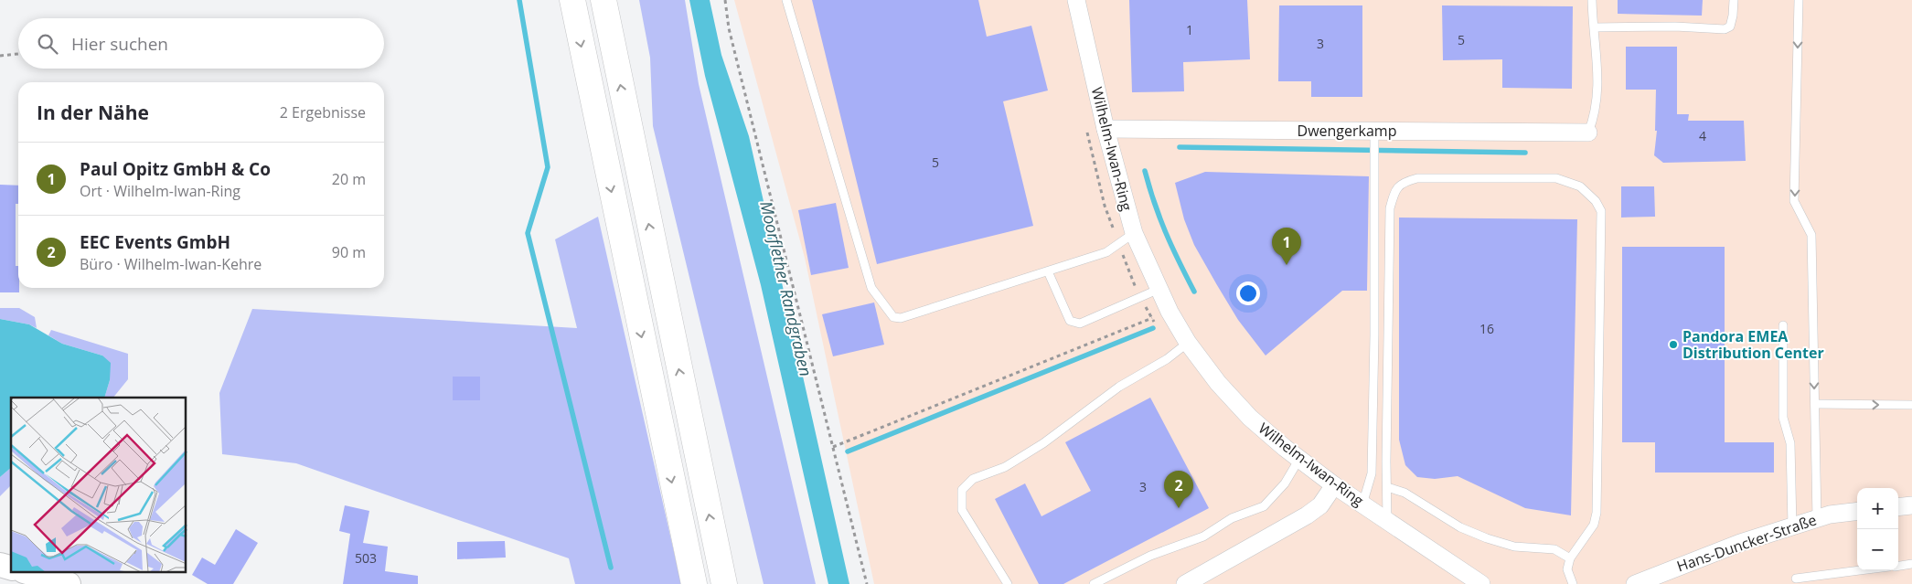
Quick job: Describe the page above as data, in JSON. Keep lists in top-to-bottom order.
{
  "streets": {
    "street": ["Dwengerkamp", "Wilhelm-Iwan-Ring", "Hans-Duncker-Straße"]
  },
  "crossings": [
    ["Dwengerkamp", "Wilhelm-Iwan-Ring"]
  ],
  "water": ["Moorflether Randgraben"],
  "places": ["Pandora EMEA Distribution Center"],
  "house_numbers": [
    "1",
    "5",
    "3",
    "4",
    "5",
    "16",
    "3",
    "503"
  ],
  "page": {
    "search": "Hier suchen",
    "heading": ["In der Nähe", "2 Ergebnisse"],
    "list": [
      {
        "mark": "1",
        "name": "Paul Opitz GmbH & Co",
        "note": "Ort · Wilhelm-Iwan-Ring",
        "value": "20 m"
      },
      {
        "mark": "2",
        "name": "EEC Events GmbH",
        "note": "Büro · Wilhelm-Iwan-Kehre",
        "value": "90 m"
      }
    ],
    "pins": ["1", "2"],
    "map_buttons": ["+", "−"]
  }
}
